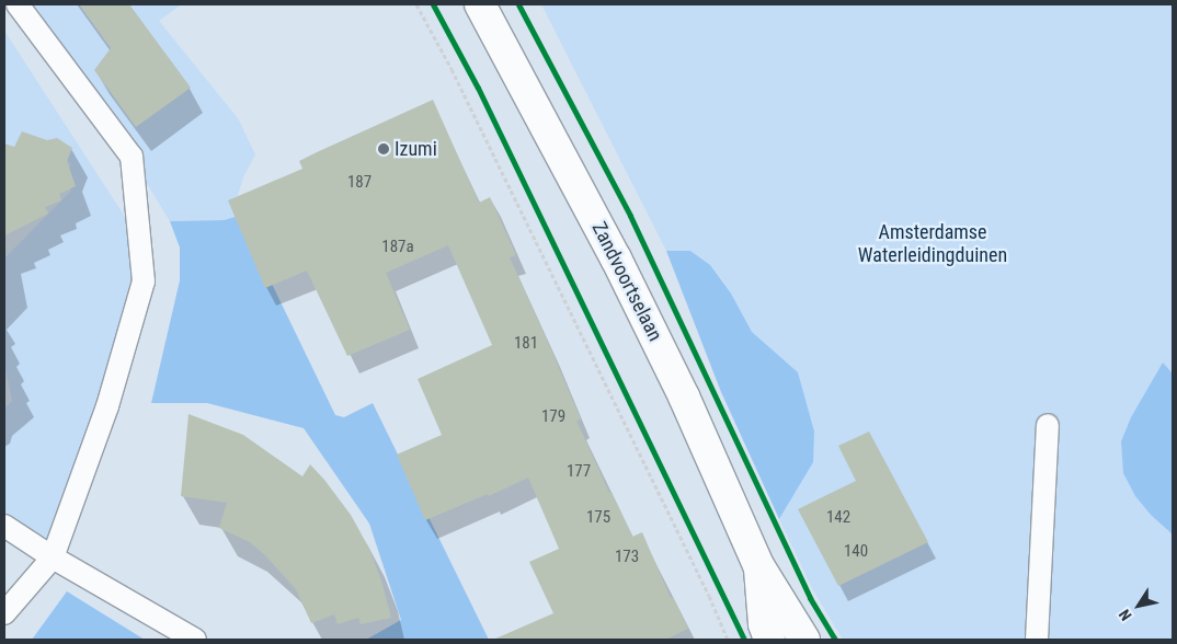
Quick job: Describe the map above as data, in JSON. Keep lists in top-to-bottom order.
{
  "streets": {
    "main road": ["Zandvoortselaan"]
  },
  "parks": ["Amsterdamse Waterleidingduinen"],
  "places": ["Izumi"],
  "house_numbers": [
    "187",
    "187a",
    "181",
    "179",
    "177",
    "175",
    "142",
    "140",
    "173"
  ],
  "north": "bottom left"
}
